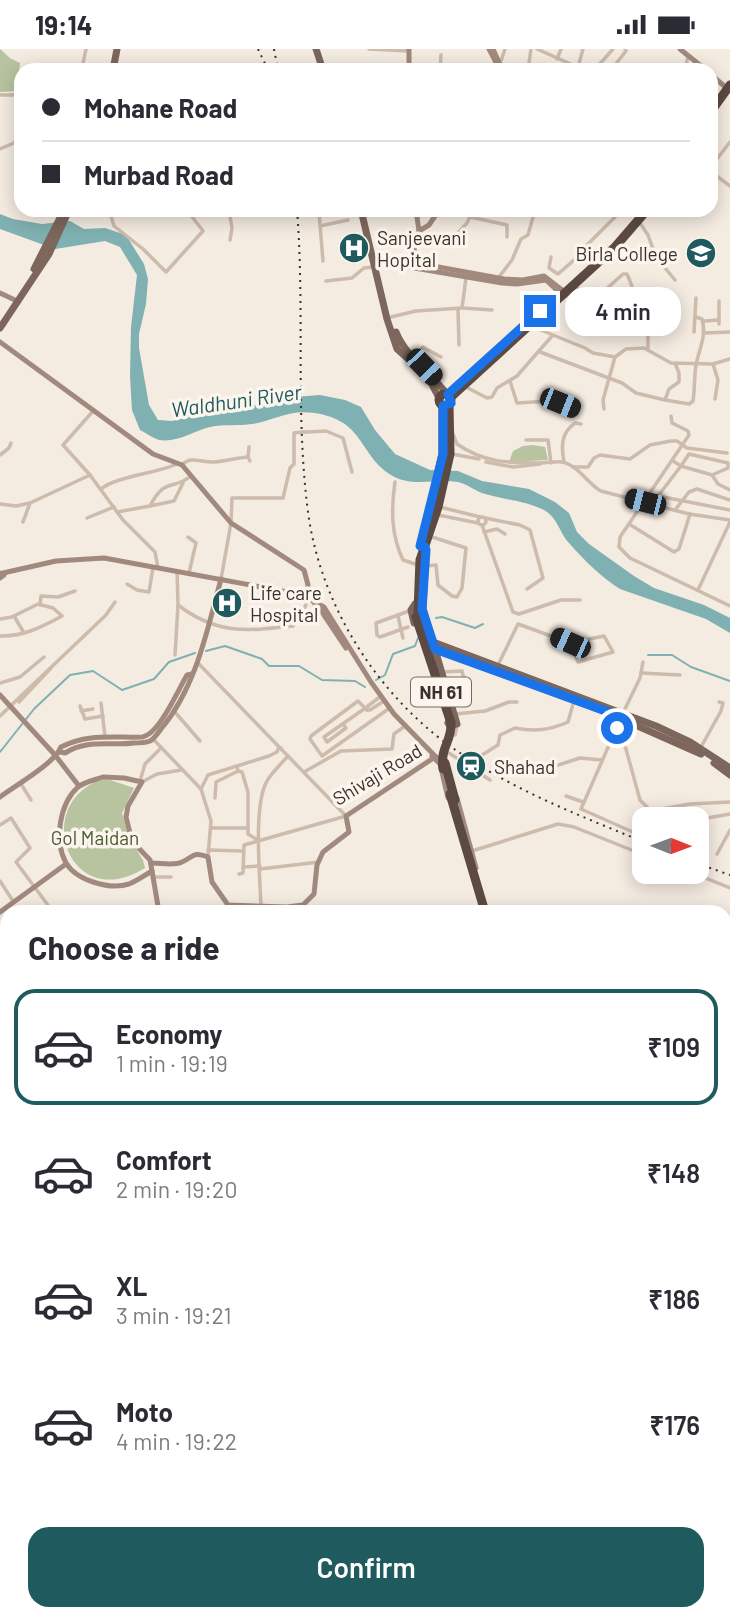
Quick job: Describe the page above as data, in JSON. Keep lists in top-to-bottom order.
{
  "streets": {
    "highway": ["NH 61"],
    "street": ["Shivaji Road"]
  },
  "water": ["Waldhuni River"],
  "parks": ["Gol Maidan"],
  "places": {
    "hospital": ["Sanjeevani Hopital", "Life care Hospital"],
    "school or university": ["Birla College"],
    "station": ["Shahad"]
  },
  "north": "right",
  "page": {
    "status": "19:14",
    "banner": ["Mohane Road", "Murbad Road"],
    "bubble": "4 min",
    "heading": "Choose a ride",
    "list": [
      {
        "name": "Economy",
        "note": "1 min · 19:19",
        "value": "₹109"
      },
      {
        "name": "Comfort",
        "note": "2 min · 19:20",
        "value": "₹148"
      },
      {
        "name": "XL",
        "note": "3 min · 19:21",
        "value": "₹186"
      },
      {
        "name": "Moto",
        "note": "4 min · 19:22",
        "value": "₹176"
      }
    ],
    "buttons": "Confirm"
  }
}
